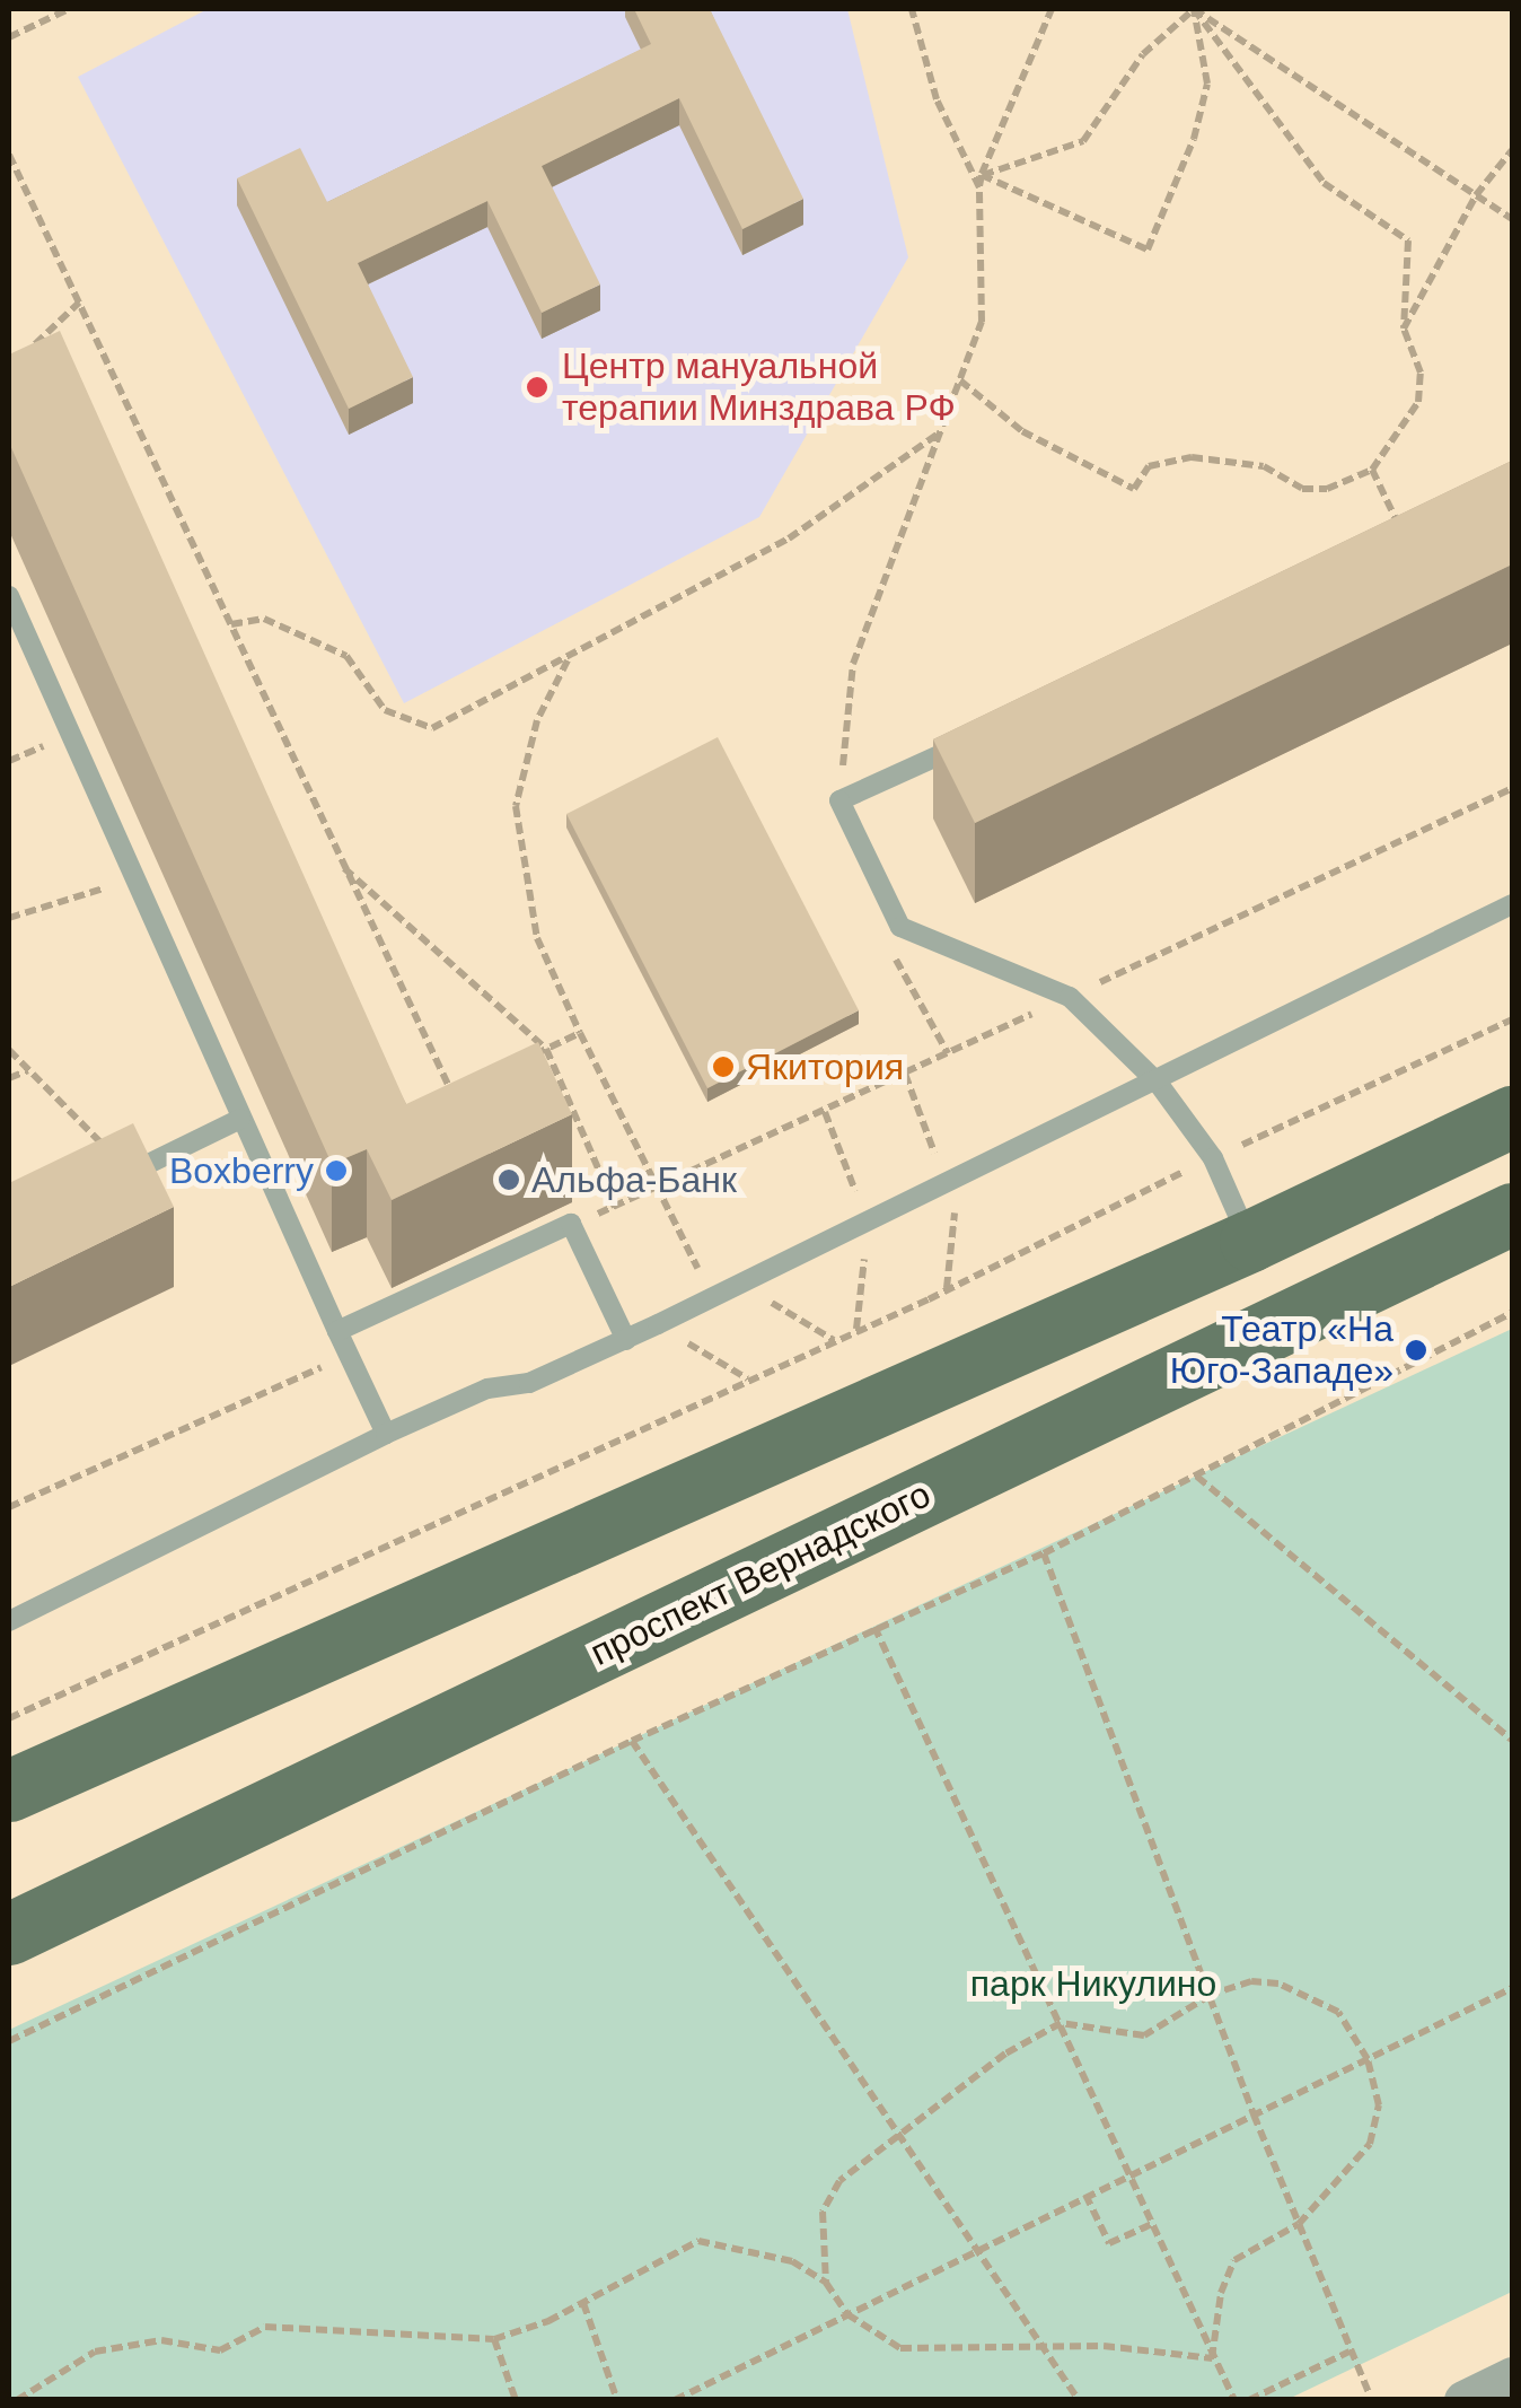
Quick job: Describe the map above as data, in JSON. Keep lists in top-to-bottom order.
{
  "streets": {
    "main road": ["проспект Вернадского"]
  },
  "parks": ["парк Никулино"],
  "places": [
    "Центр мануальной терапии Минздрава РФ",
    "Якитория",
    "Boxberry",
    "Альфа-Банк",
    "Театр «На Юго-Западе»"
  ]
}
